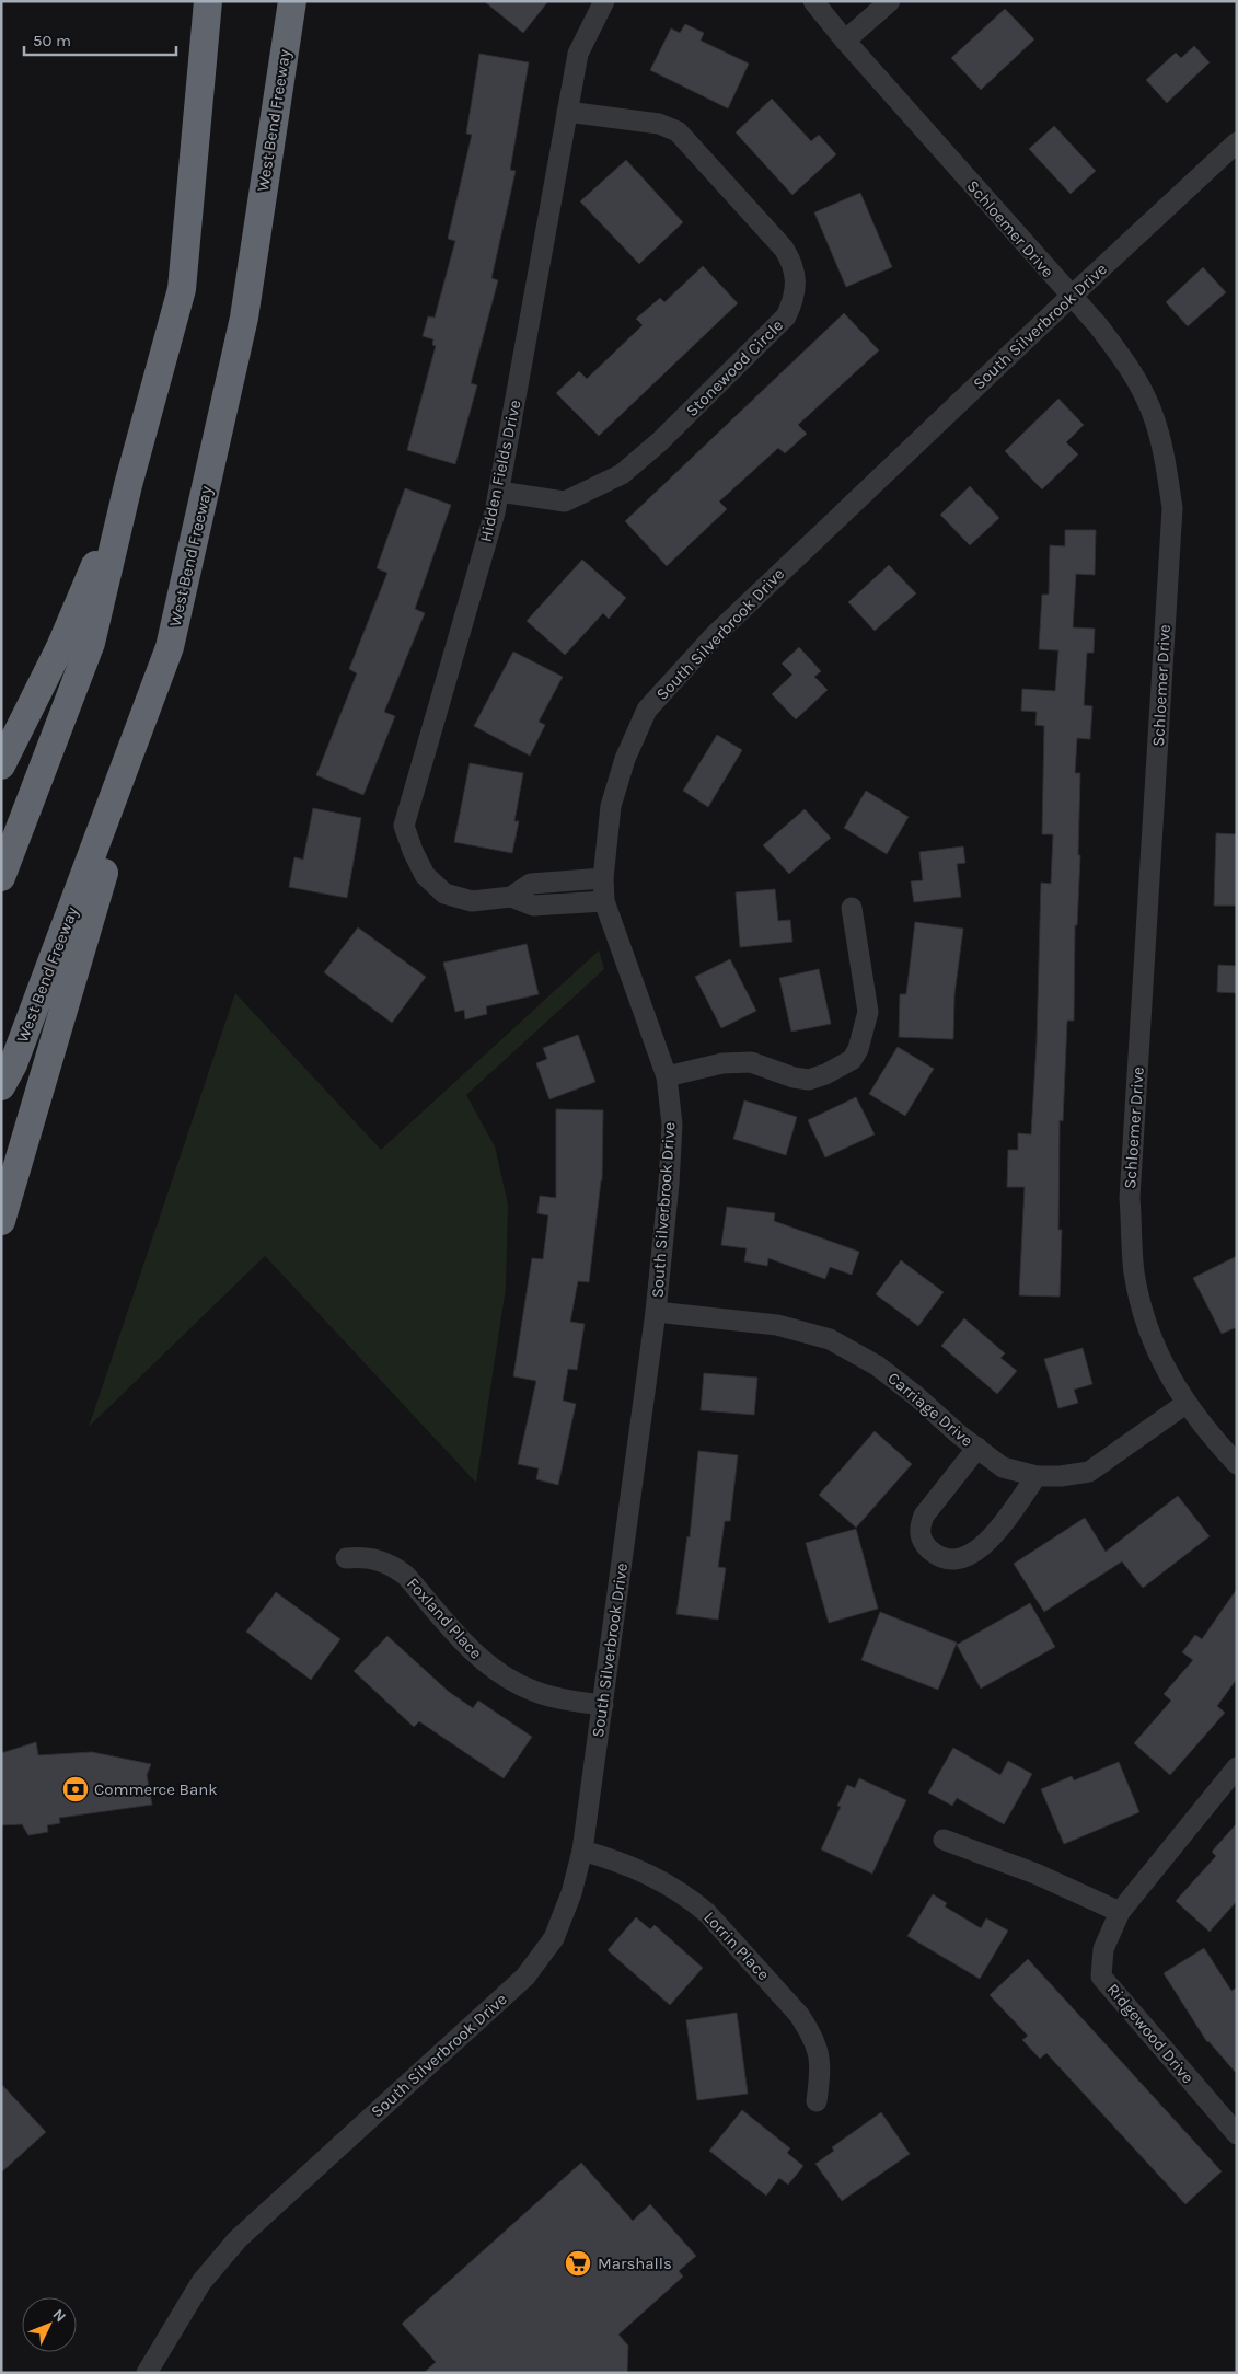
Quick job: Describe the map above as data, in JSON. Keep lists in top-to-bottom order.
{
  "streets": {
    "highway": ["West Bend Freeway"],
    "street": [
      "Schloemer Drive",
      "South Silverbrook Drive",
      "Stonewood Circle",
      "Hidden Fields Drive",
      "Carriage Drive",
      "Foxland Place",
      "Lorrin Place",
      "Ridgewood Drive"
    ]
  },
  "crossings": [
    ["Schloemer Drive", "South Silverbrook Drive"],
    ["Schloemer Drive", "Carriage Drive"],
    ["South Silverbrook Drive", "Hidden Fields Drive"],
    ["South Silverbrook Drive", "Carriage Drive"],
    ["South Silverbrook Drive", "Foxland Place"],
    ["South Silverbrook Drive", "Lorrin Place"],
    ["Stonewood Circle", "Hidden Fields Drive"]
  ],
  "places": {
    "bank": ["Commerce Bank"],
    "supermarket": ["Marshalls"]
  },
  "scale_bar": "50 m",
  "north": "top right"
}
